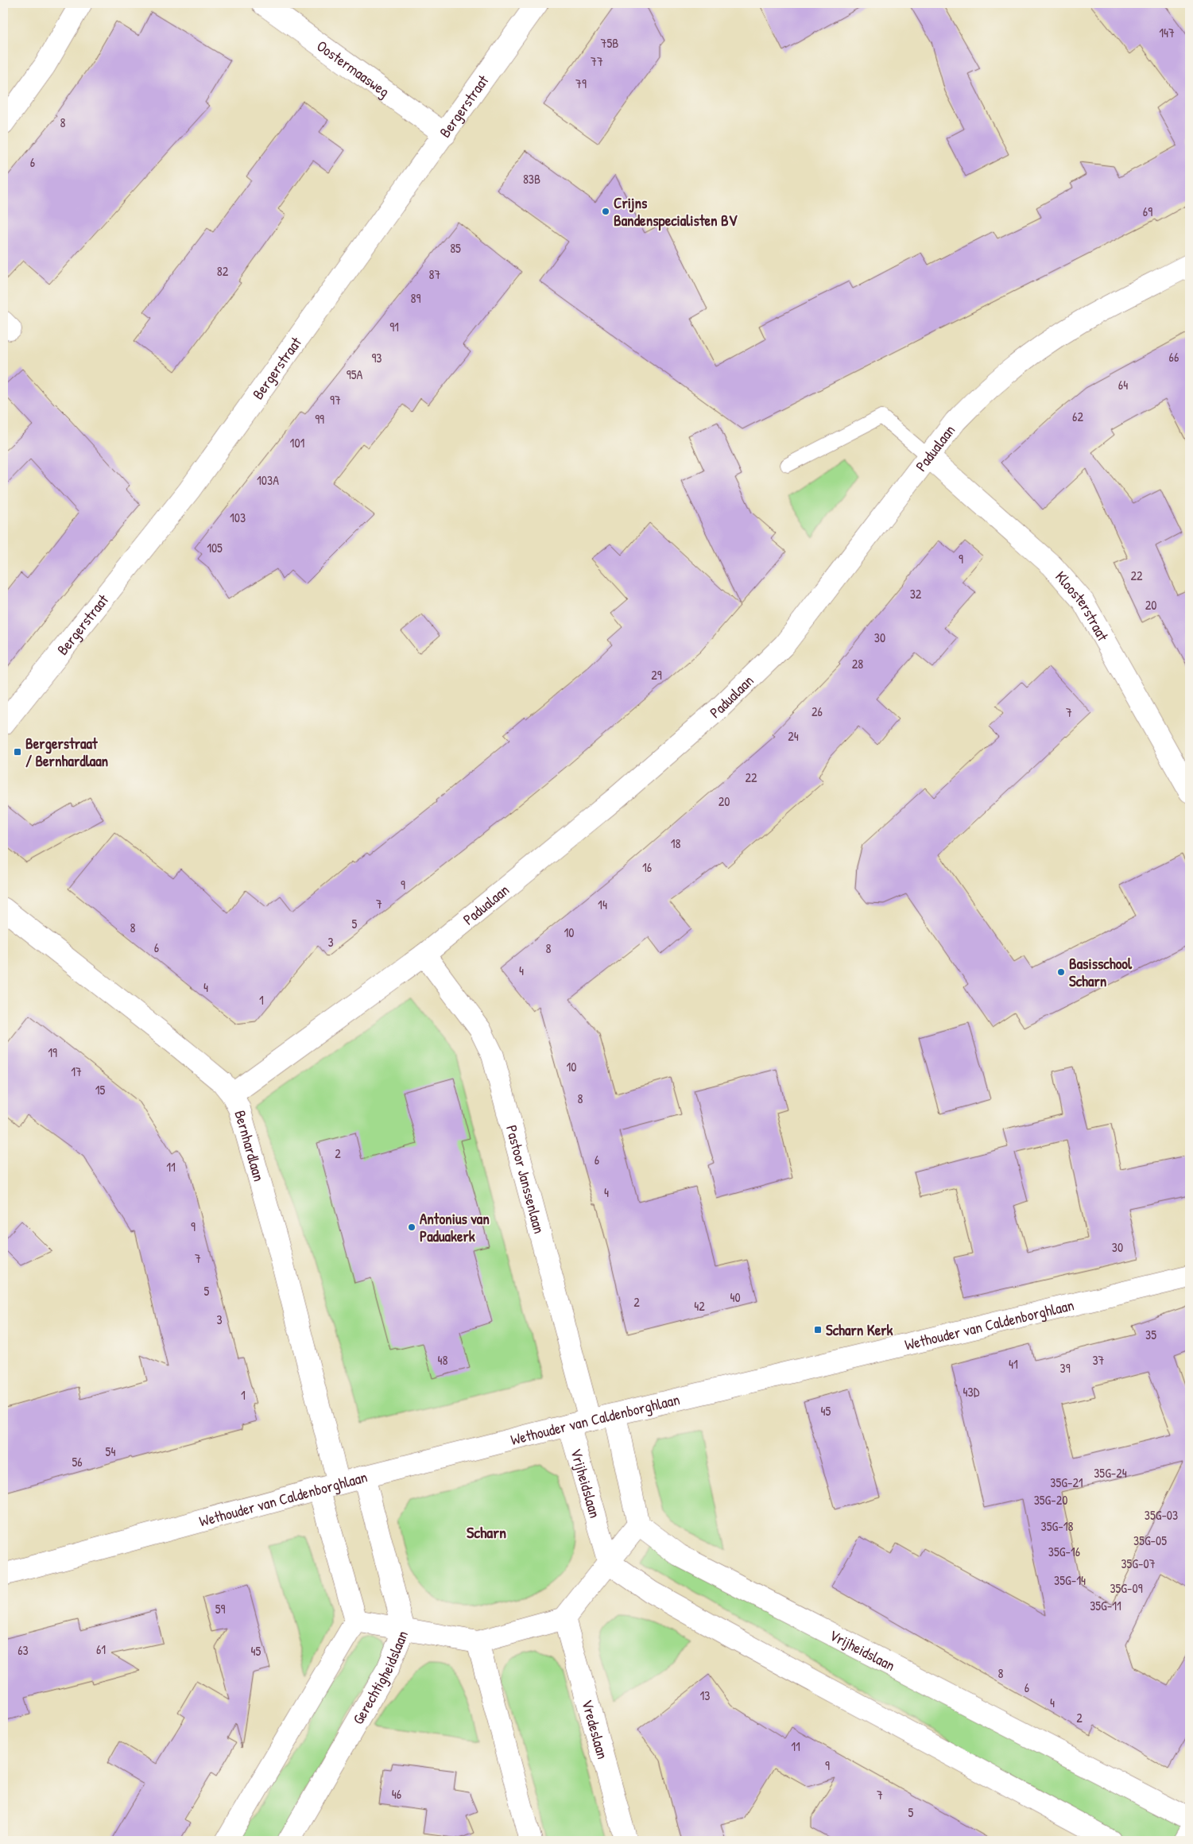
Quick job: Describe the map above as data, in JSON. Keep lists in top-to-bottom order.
{
  "streets": {
    "street": [
      "Oostermaasweg",
      "Bergerstraat",
      "Padualaan",
      "Kloosterstraat",
      "Bernhardlaan",
      "Pastoor Janssenlaan",
      "Wethouder van Caldenborghlaan",
      "Vrijheidslaan",
      "Gerechtigheidslaan",
      "Vredeslaan"
    ]
  },
  "crossings": [
    ["Oostermaasweg", "Bergerstraat"],
    ["Padualaan", "Kloosterstraat"],
    ["Padualaan", "Bernhardlaan"],
    ["Padualaan", "Pastoor Janssenlaan"],
    ["Bernhardlaan", "Wethouder van Caldenborghlaan"],
    ["Pastoor Janssenlaan", "Wethouder van Caldenborghlaan"],
    ["Pastoor Janssenlaan", "Vrijheidslaan"],
    ["Wethouder van Caldenborghlaan", "Vrijheidslaan"],
    ["Wethouder van Caldenborghlaan", "Gerechtigheidslaan"]
  ],
  "districts": ["Scharn"],
  "places": {
    "other": ["Crijns Bandenspecialisten BV", "Basisschool Scharn", "Antonius van Paduakerk"],
    "transit": ["Bergerstraat / Bernhardlaan", "Scharn Kerk"]
  },
  "house_numbers": [
    "147",
    "75B",
    "77",
    "79",
    "8",
    "6",
    "83B",
    "69",
    "85",
    "82",
    "87",
    "89",
    "91",
    "66",
    "93",
    "95A",
    "64",
    "97",
    "62",
    "99",
    "101",
    "103A",
    "103",
    "105",
    "9",
    "22",
    "32",
    "20",
    "30",
    "28",
    "29",
    "26",
    "7",
    "24",
    "22",
    "20",
    "18",
    "16",
    "9",
    "7",
    "14",
    "5",
    "8",
    "10",
    "3",
    "6",
    "8",
    "4",
    "4",
    "1",
    "19",
    "10",
    "17",
    "15",
    "8",
    "2",
    "6",
    "11",
    "4",
    "9",
    "30",
    "7",
    "5",
    "40",
    "2",
    "42",
    "3",
    "35",
    "48",
    "37",
    "41",
    "39",
    "43D",
    "1",
    "45",
    "54",
    "56",
    "35G-24",
    "35G-21",
    "35G-20",
    "35G-03",
    "35G-18",
    "35G-05",
    "35G-16",
    "35G-07",
    "35G-14",
    "35G-09",
    "35G-11",
    "59",
    "61",
    "63",
    "45",
    "8",
    "6",
    "13",
    "4",
    "2",
    "11",
    "9",
    "46",
    "7",
    "5"
  ]
}
